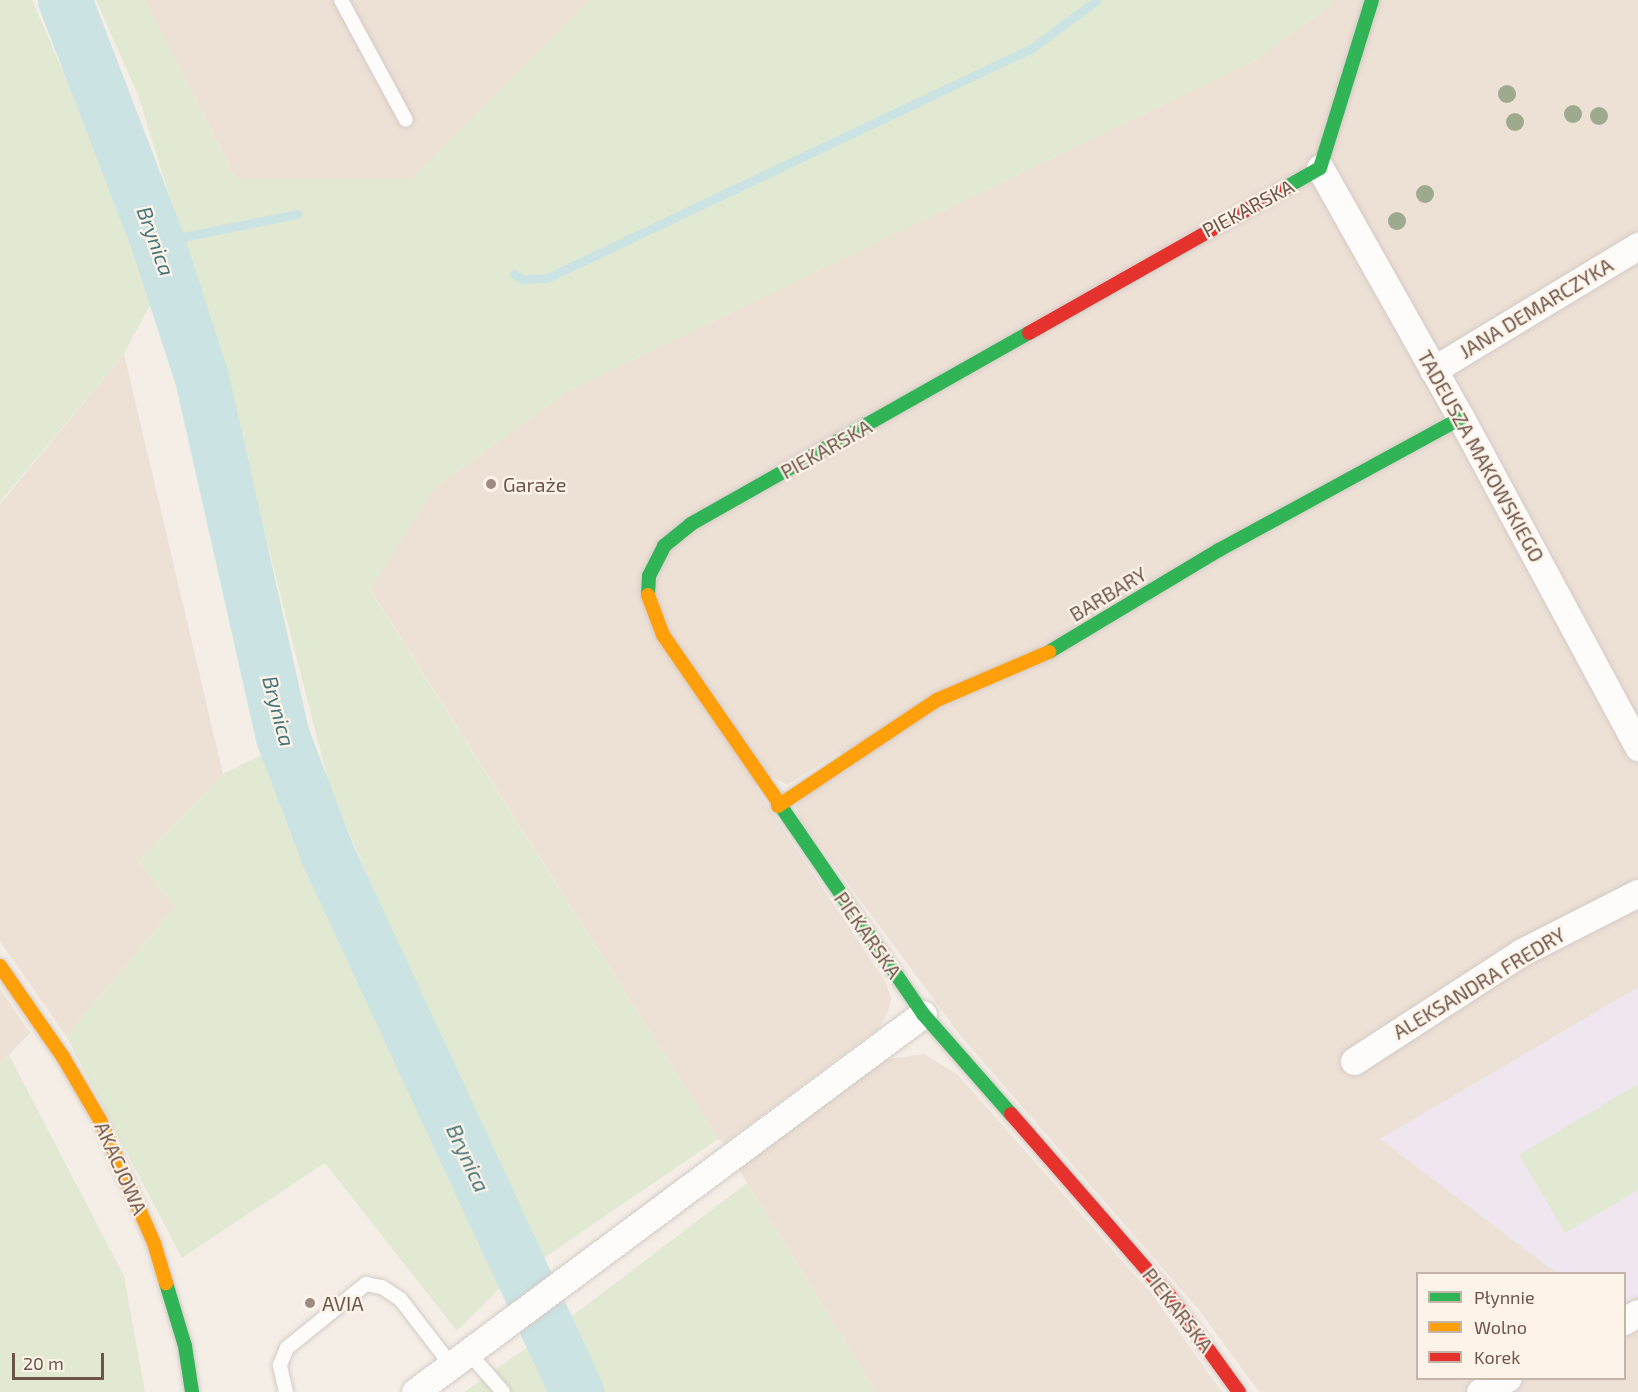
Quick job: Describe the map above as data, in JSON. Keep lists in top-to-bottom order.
{
  "streets": {
    "street": [
      "PIEKARSKA",
      "JANA DEMARCZYKA",
      "TADEUSZA MAKOWSKIEGO",
      "BARBARY",
      "ALEKSANDRA FREDRY",
      "AKACJOWA"
    ]
  },
  "crossings": [
    ["PIEKARSKA", "TADEUSZA MAKOWSKIEGO"],
    ["PIEKARSKA", "BARBARY"],
    ["JANA DEMARCZYKA", "TADEUSZA MAKOWSKIEGO"],
    ["TADEUSZA MAKOWSKIEGO", "BARBARY"]
  ],
  "water": ["Brynica"],
  "places": ["Garaże", "AVIA"],
  "legend": ["Płynnie", "Wolno", "Korek"],
  "scale_bar": "20 m"
}
